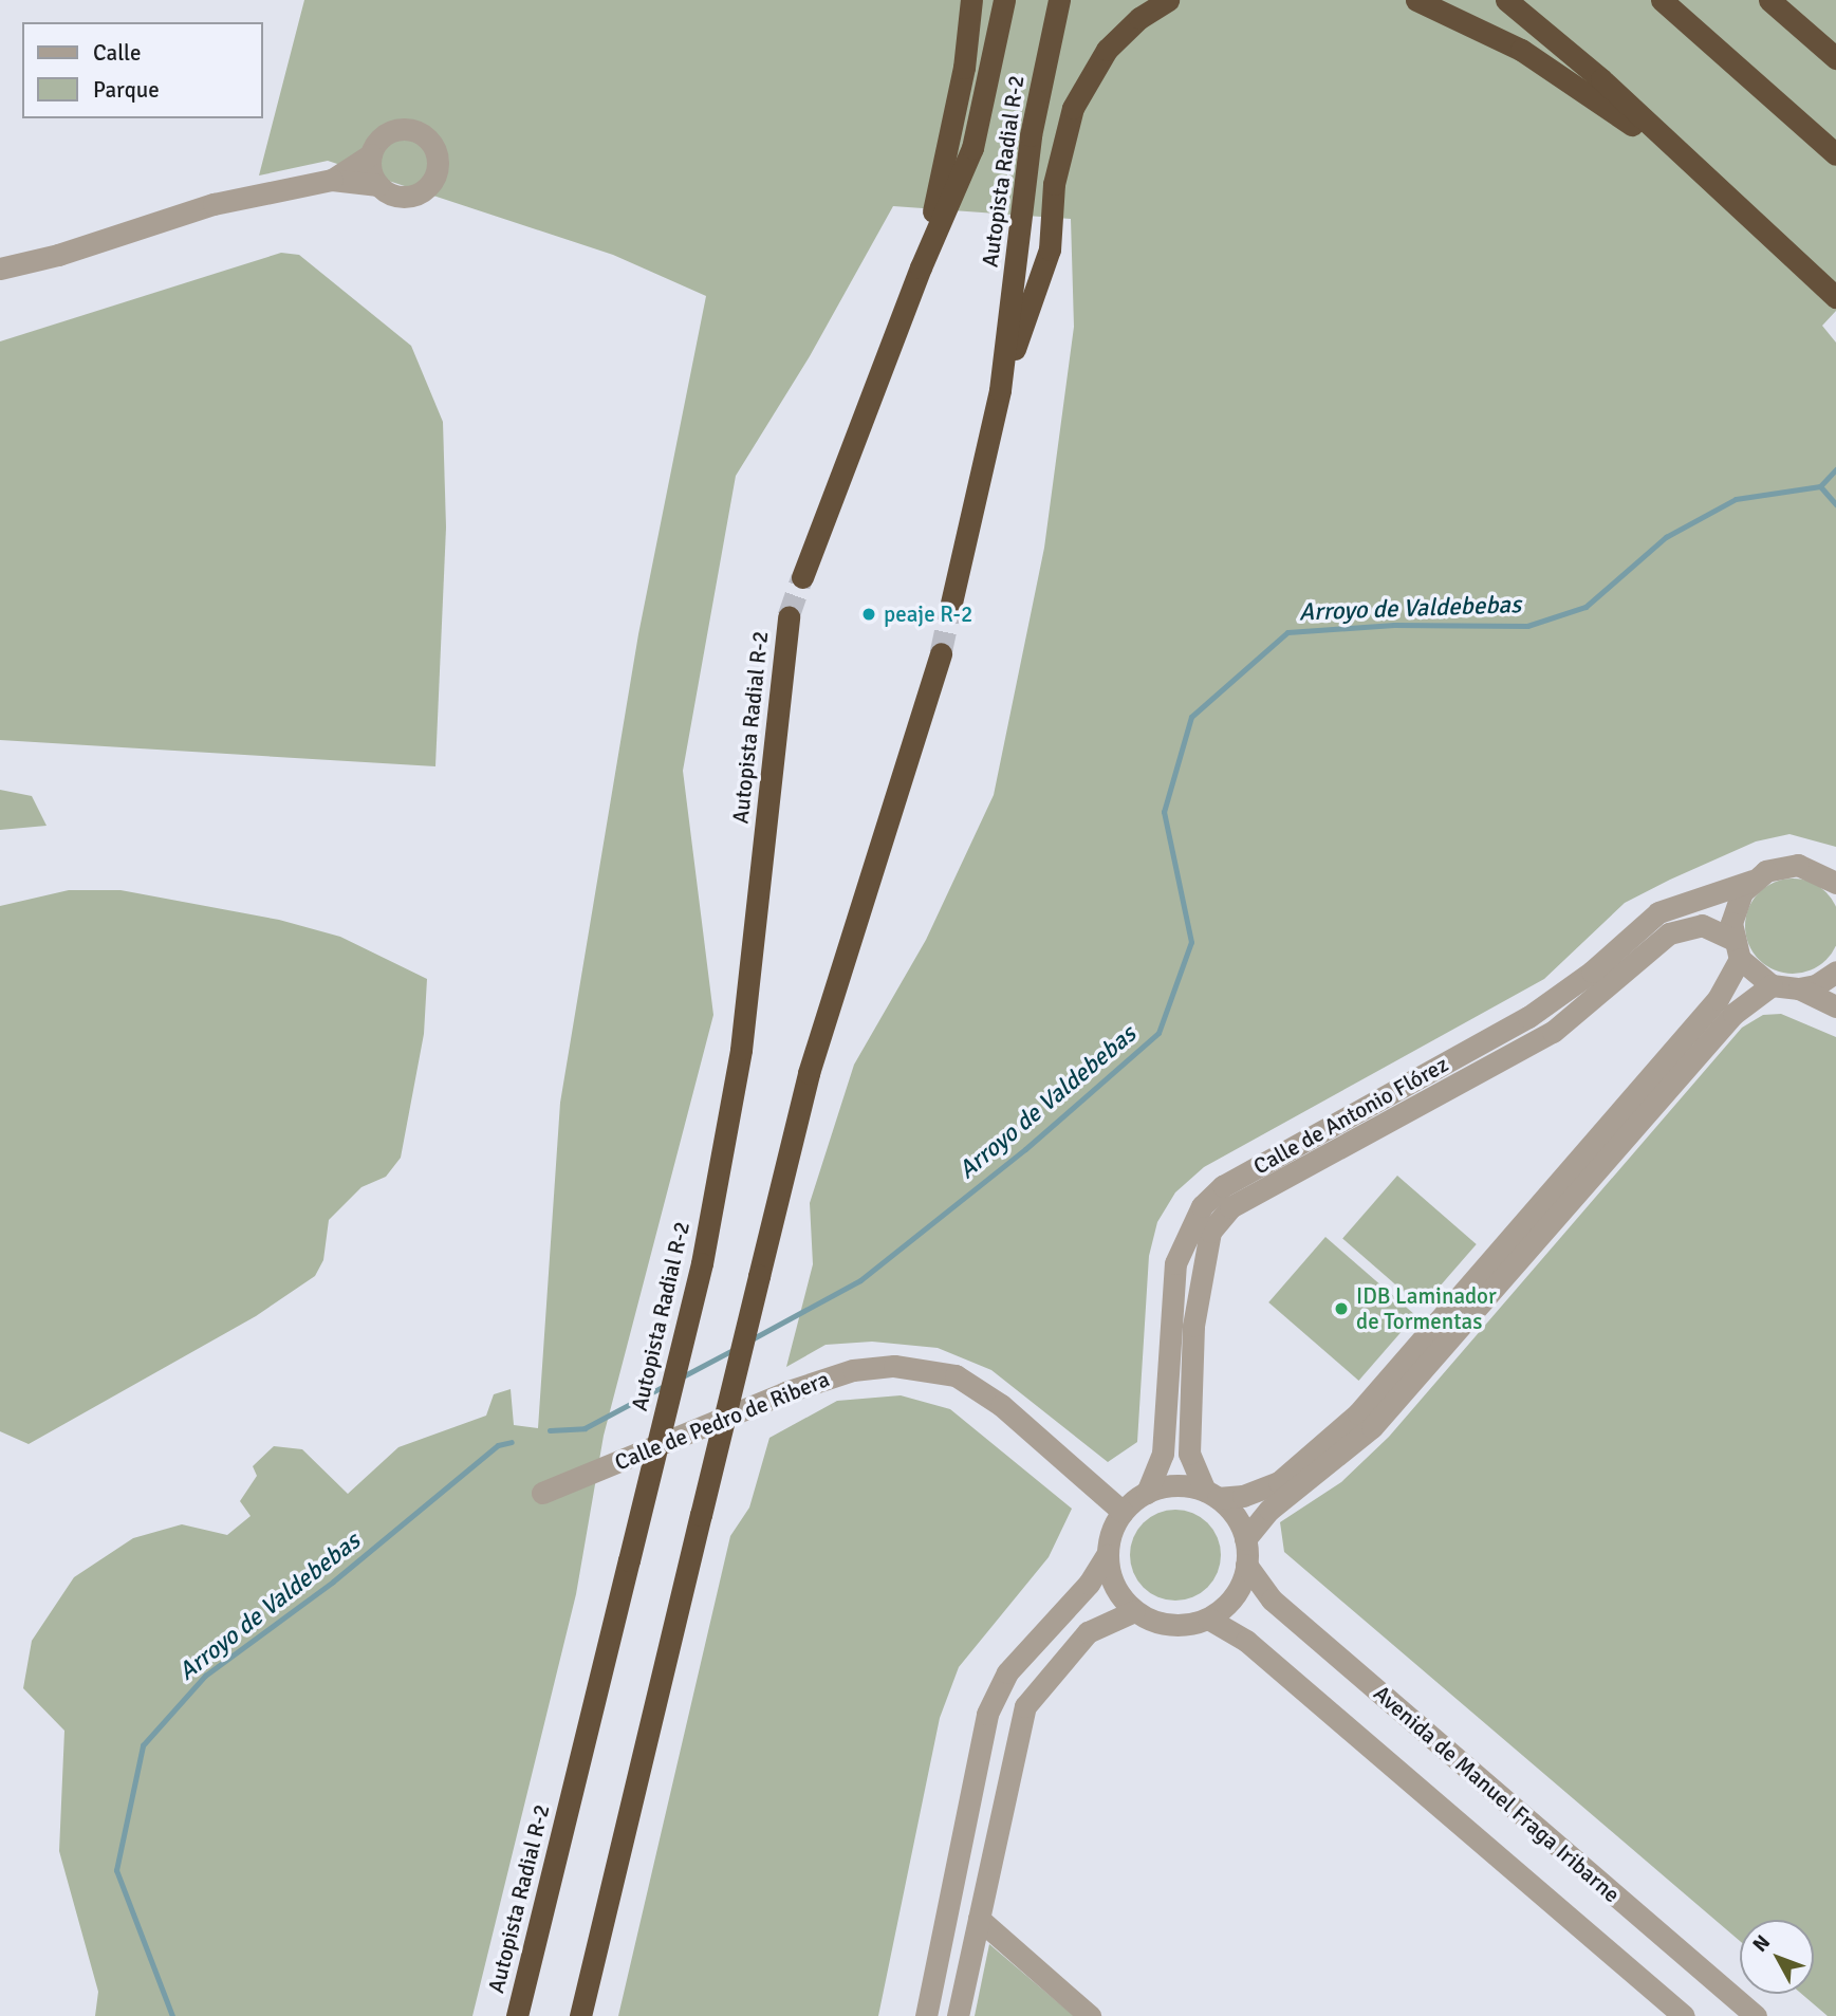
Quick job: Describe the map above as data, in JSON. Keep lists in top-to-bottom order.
{
  "streets": {
    "highway": ["Autopista Radial R-2"],
    "street": ["Calle de Antonio Flórez", "Calle de Pedro de Ribera", "Avenida de Manuel Fraga Iribarne"]
  },
  "crossings": [
    ["Calle de Antonio Flórez", "Calle de Pedro de Ribera"],
    ["Calle de Antonio Flórez", "Avenida de Manuel Fraga Iribarne"],
    ["Calle de Pedro de Ribera", "Avenida de Manuel Fraga Iribarne"]
  ],
  "water": ["Arroyo de Valdebebas"],
  "places": ["peaje R-2", "IDB Laminador de Tormentas"],
  "legend": ["Calle", "Parque"],
  "north": "top left"
}
